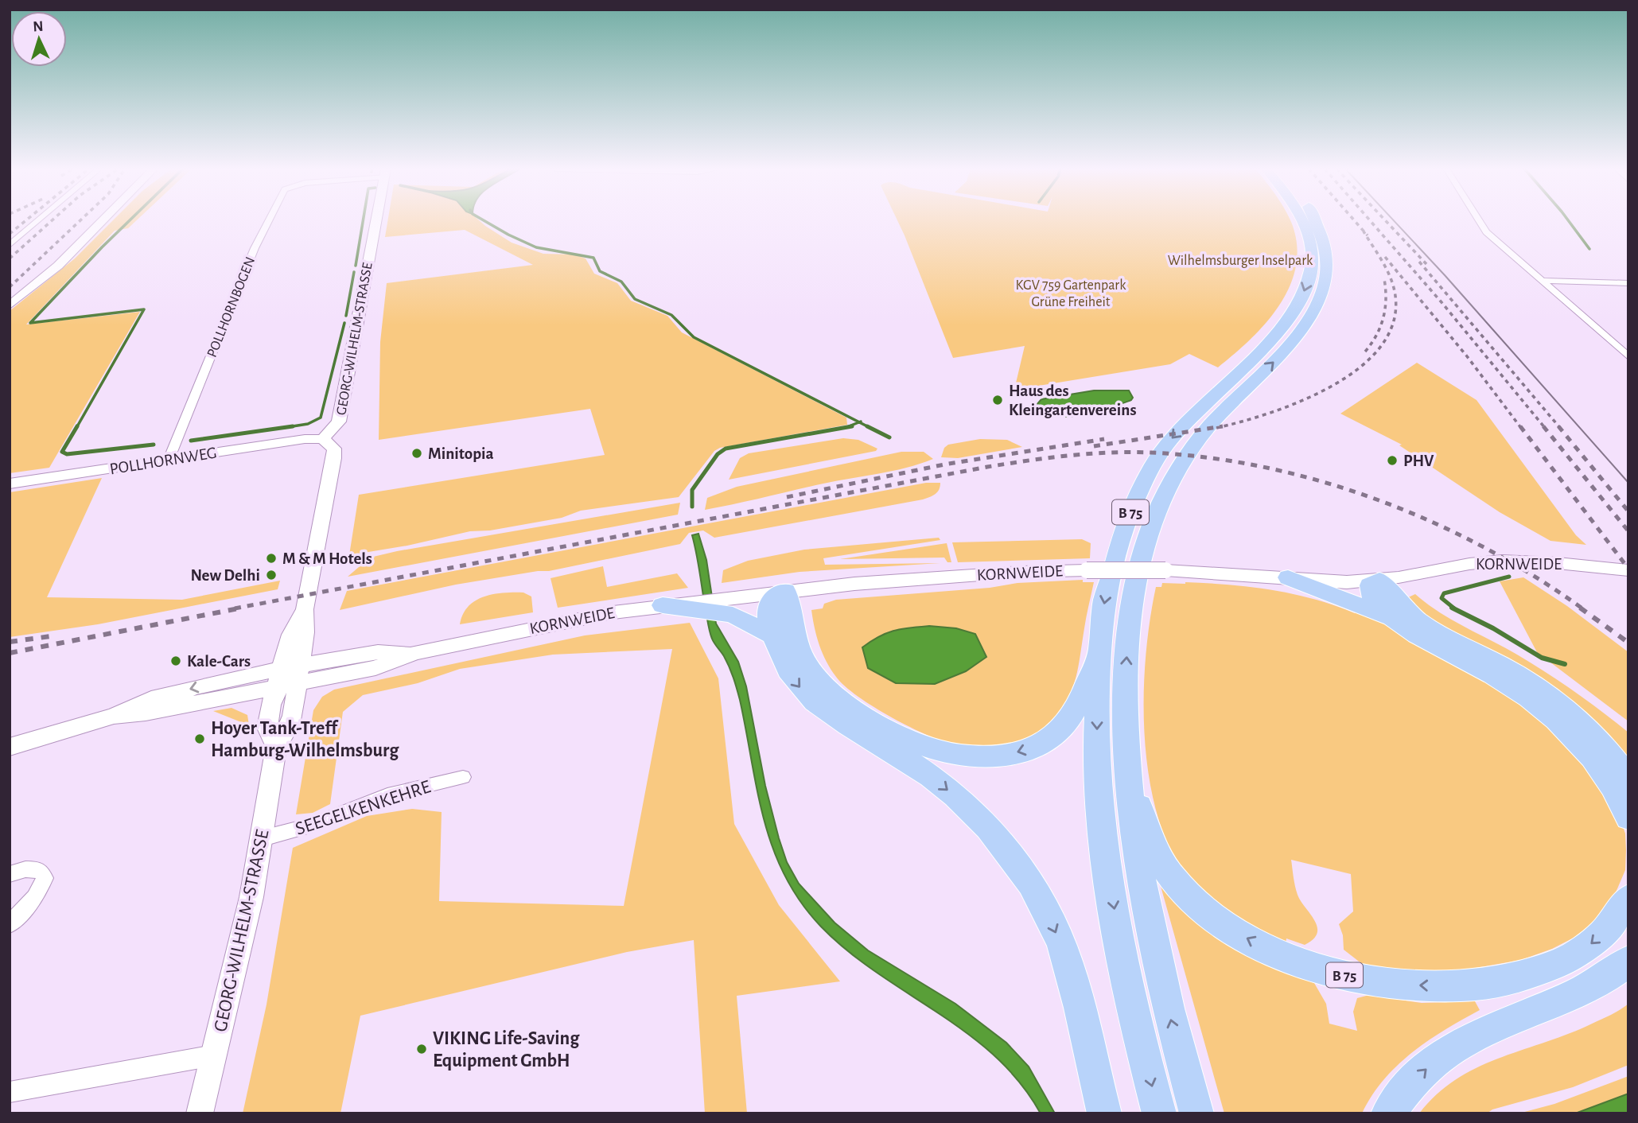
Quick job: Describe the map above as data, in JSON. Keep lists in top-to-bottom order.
{
  "streets": {
    "highway": ["B 75"],
    "main road": ["GEORG-WILHELM-STRASSE", "POLLHORNWEG", "KORNWEIDE"],
    "street": ["POLLHORNBOGEN", "SEEGELKENKEHRE"]
  },
  "crossings": [
    ["POLLHORNBOGEN", "POLLHORNWEG"],
    ["GEORG-WILHELM-STRASSE", "POLLHORNWEG"],
    ["GEORG-WILHELM-STRASSE", "KORNWEIDE"],
    ["GEORG-WILHELM-STRASSE", "SEEGELKENKEHRE"]
  ],
  "parks": ["Wilhelmsburger Inselpark", "KGV 759 Gartenpark Grüne Freiheit"],
  "places": [
    "Haus des Kleingartenvereins",
    "Minitopia",
    "PHV",
    "M & M Hotels",
    "New Delhi",
    "Kale-Cars",
    "Hoyer Tank-Treff Hamburg-Wilhelmsburg",
    "VIKING Life-Saving Equipment GmbH"
  ],
  "north": "top"
}
